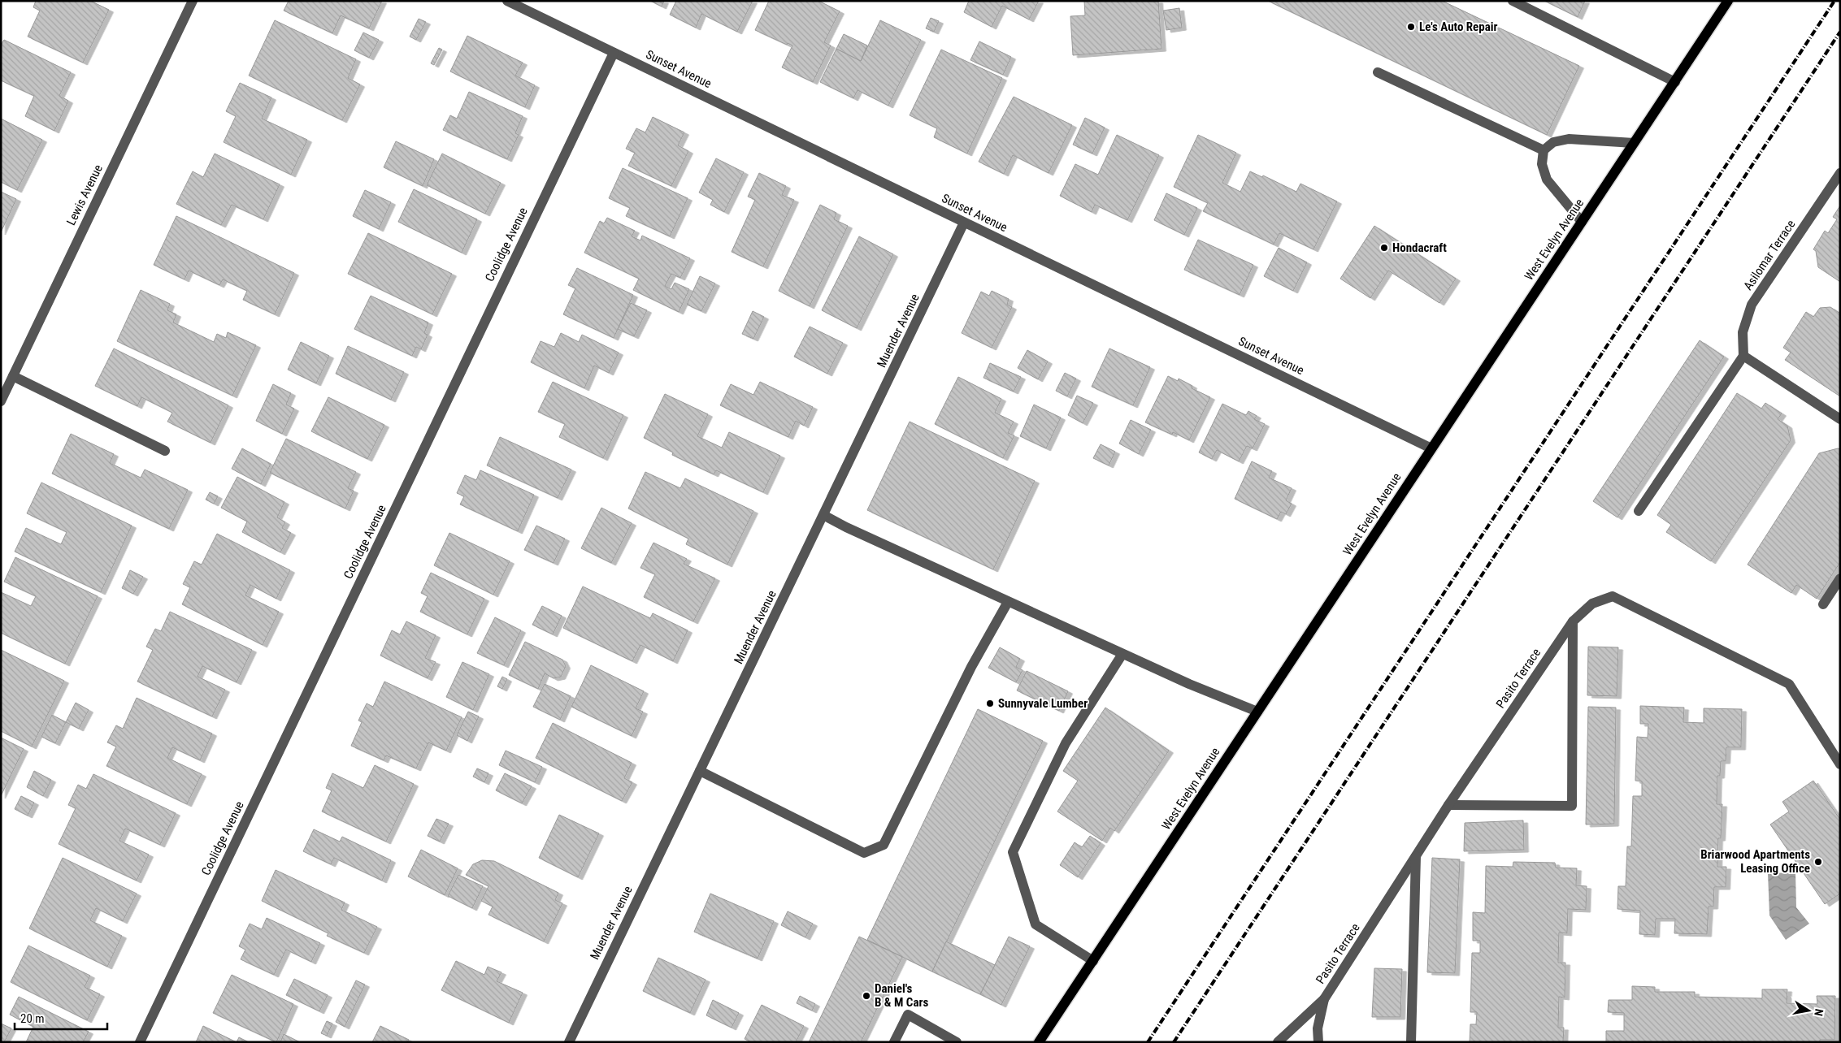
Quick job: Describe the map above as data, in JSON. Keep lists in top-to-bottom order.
{
  "streets": {
    "main road": ["West Evelyn Avenue"],
    "street": [
      "Sunset Avenue",
      "Lewis Avenue",
      "Coolidge Avenue",
      "Asilomar Terrace",
      "Muender Avenue",
      "Pasito Terrace"
    ]
  },
  "crossings": [
    ["Sunset Avenue", "West Evelyn Avenue"],
    ["Sunset Avenue", "Coolidge Avenue"],
    ["Sunset Avenue", "Muender Avenue"]
  ],
  "places": [
    "Le's Auto Repair",
    "Hondacraft",
    "Sunnyvale Lumber",
    "Briarwood Apartments Leasing Office",
    "Daniel's B & M Cars"
  ],
  "scale_bar": "20 m",
  "north": "right"
}
